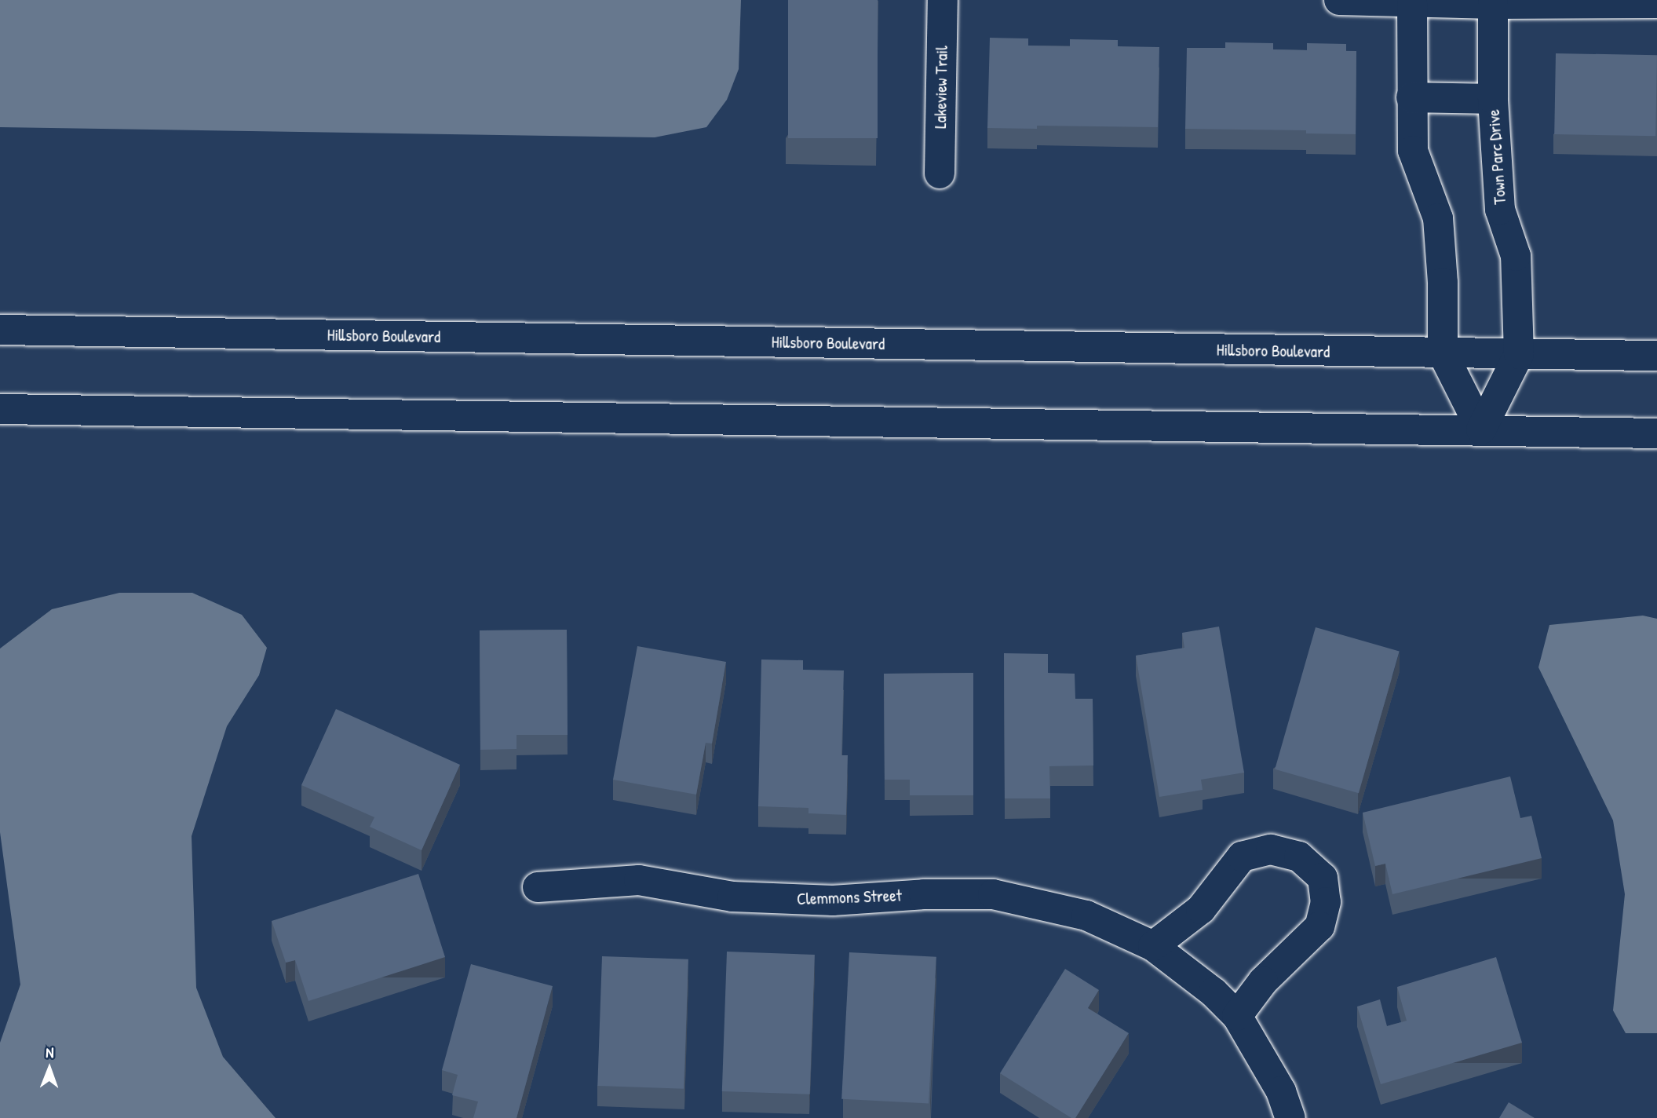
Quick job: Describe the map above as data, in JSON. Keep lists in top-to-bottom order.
{
  "streets": {
    "street": [
      "Lakeview Trail",
      "Town Parc Drive",
      "Hillsboro Boulevard",
      "Clemmons Street"
    ]
  },
  "crossings": [
    ["Town Parc Drive", "Hillsboro Boulevard"]
  ],
  "north": "top"
}
